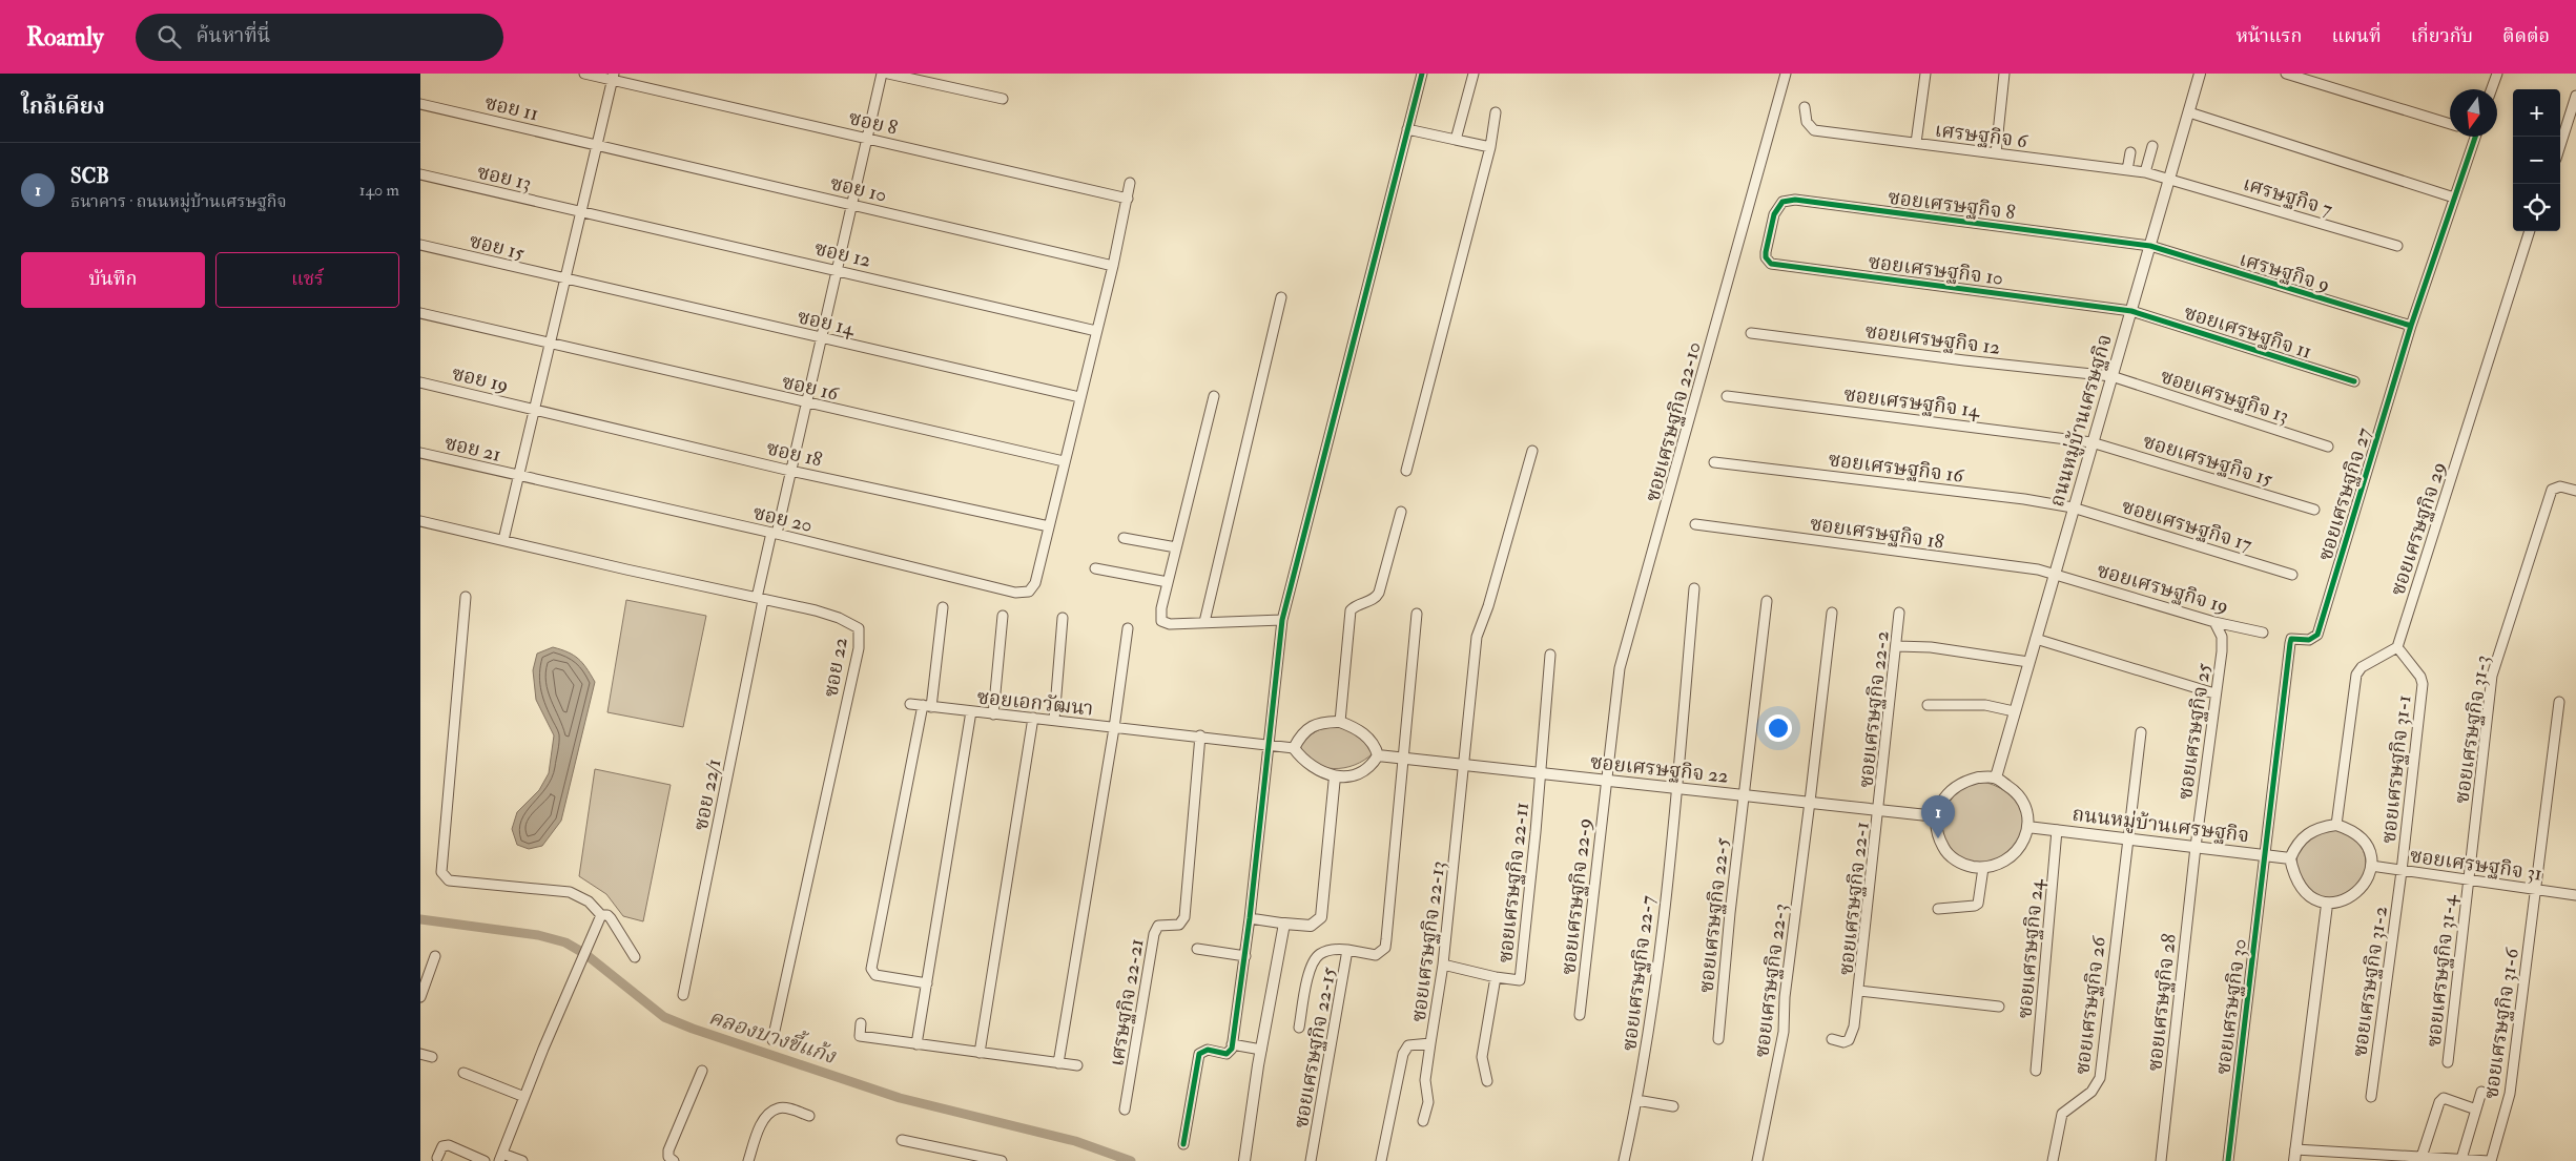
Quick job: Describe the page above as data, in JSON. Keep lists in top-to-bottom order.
{
  "streets": {
    "street": [
      "ซอย 11",
      "ซอย 8",
      "เศรษฐกิจ 6",
      "ซอย 13",
      "ซอย 10",
      "เศรษฐกิจ 7",
      "ซอยเศรษฐกิจ 8",
      "ซอย 15",
      "ซอย 12",
      "ซอยเศรษฐกิจ 10",
      "เศรษฐกิจ 9",
      "ซอย 14",
      "ซอยเศรษฐกิจ 11",
      "ซอยเศรษฐกิจ 12",
      "ซอย 19",
      "ซอย 16",
      "ซอยเศรษฐกิจ 13",
      "ซอยเศรษฐกิจ 14",
      "ถนนหมู่บ้านเศรษฐกิจ",
      "ซอยเศรษฐกิจ 22-10",
      "ซอย 21",
      "ซอย 18",
      "ซอยเศรษฐกิจ 15",
      "ซอยเศรษฐกิจ 16",
      "ซอยเศรษฐกิจ 27",
      "ซอย 20",
      "ซอยเศรษฐกิจ 17",
      "ซอยเศรษฐกิจ 29",
      "ซอยเศรษฐกิจ 18",
      "ซอยเศรษฐกิจ 19",
      "ซอย 22",
      "ซอยเอกวัฒนา",
      "ซอยเศรษฐกิจ 22-2",
      "ซอยเศรษฐกิจ 31-3",
      "ซอยเศรษฐกิจ 25",
      "ซอยเศรษฐกิจ 22",
      "ซอยเศรษฐกิจ 31-1",
      "ซอย 22/1",
      "ซอยเศรษฐกิจ 31",
      "ซอยเศรษฐกิจ 22-11",
      "ซอยเศรษฐกิจ 22-9",
      "ซอยเศรษฐกิจ 22-1",
      "ซอยเศรษฐกิจ 22-5",
      "ซอยเศรษฐกิจ 22-13",
      "ซอยเศรษฐกิจ 24",
      "ซอยเศรษฐกิจ 31-4",
      "ซอยเศรษฐกิจ 22-7",
      "ซอยเศรษฐกิจ 22-3",
      "ซอยเศรษฐกิจ 31-2",
      "เศรษฐกิจ 22-21",
      "ซอยเศรษฐกิจ 28",
      "ซอยเศรษฐกิจ 26",
      "ซอยเศรษฐกิจ 30",
      "ซอยเศรษฐกิจ 31-6",
      "ซอยเศรษฐกิจ 22-15"
    ]
  },
  "crossings": [
    ["ซอย 11", "ซอย 10"],
    ["ซอย 8", "ซอย 22/1"],
    ["เศรษฐกิจ 6", "เศรษฐกิจ 7"],
    ["เศรษฐกิจ 6", "ถนนหมู่บ้านเศรษฐกิจ"],
    ["ซอย 13", "ซอย 12"],
    ["ซอย 10", "ซอย 22/1"],
    ["เศรษฐกิจ 7", "ถนนหมู่บ้านเศรษฐกิจ"],
    ["ซอยเศรษฐกิจ 8", "ซอยเศรษฐกิจ 10"],
    ["ซอยเศรษฐกิจ 8", "เศรษฐกิจ 9"],
    ["ซอยเศรษฐกิจ 8", "ถนนหมู่บ้านเศรษฐกิจ"],
    ["ซอย 15", "ซอย 14"],
    ["ซอย 12", "ซอย 22/1"],
    ["ซอยเศรษฐกิจ 10", "ซอยเศรษฐกิจ 11"],
    ["ซอยเศรษฐกิจ 10", "ถนนหมู่บ้านเศรษฐกิจ"],
    ["เศรษฐกิจ 9", "ถนนหมู่บ้านเศรษฐกิจ"],
    ["เศรษฐกิจ 9", "ซอยเศรษฐกิจ 27"],
    ["ซอย 14", "ซอย 22/1"],
    ["ซอยเศรษฐกิจ 11", "ถนนหมู่บ้านเศรษฐกิจ"],
    ["ซอยเศรษฐกิจ 12", "ซอยเศรษฐกิจ 13"],
    ["ซอยเศรษฐกิจ 12", "ถนนหมู่บ้านเศรษฐกิจ"],
    ["ซอย 19", "ซอย 18"],
    ["ซอย 16", "ซอย 22/1"],
    ["ซอยเศรษฐกิจ 13", "ถนนหมู่บ้านเศรษฐกิจ"],
    ["ซอยเศรษฐกิจ 14", "ถนนหมู่บ้านเศรษฐกิจ"],
    ["ซอยเศรษฐกิจ 14", "ซอยเศรษฐกิจ 15"],
    ["ถนนหมู่บ้านเศรษฐกิจ", "ซอยเศรษฐกิจ 15"],
    ["ถนนหมู่บ้านเศรษฐกิจ", "ซอยเศรษฐกิจ 16"],
    ["ถนนหมู่บ้านเศรษฐกิจ", "ซอยเศรษฐกิจ 27"],
    ["ถนนหมู่บ้านเศรษฐกิจ", "ซอยเศรษฐกิจ 17"],
    ["ถนนหมู่บ้านเศรษฐกิจ", "ซอยเศรษฐกิจ 18"],
    ["ถนนหมู่บ้านเศรษฐกิจ", "ซอยเศรษฐกิจ 19"],
    ["ถนนหมู่บ้านเศรษฐกิจ", "ซอยเศรษฐกิจ 25"],
    ["ถนนหมู่บ้านเศรษฐกิจ", "ซอยเศรษฐกิจ 22"],
    ["ถนนหมู่บ้านเศรษฐกิจ", "ซอยเศรษฐกิจ 31"],
    ["ถนนหมู่บ้านเศรษฐกิจ", "ซอยเศรษฐกิจ 24"],
    ["ถนนหมู่บ้านเศรษฐกิจ", "ซอยเศรษฐกิจ 28"],
    ["ถนนหมู่บ้านเศรษฐกิจ", "ซอยเศรษฐกิจ 26"],
    ["ถนนหมู่บ้านเศรษฐกิจ", "ซอยเศรษฐกิจ 30"],
    ["ซอยเศรษฐกิจ 22-10", "ซอยเศรษฐกิจ 22"],
    ["ซอยเศรษฐกิจ 22-10", "ซอยเศรษฐกิจ 22-9"],
    ["ซอย 21", "ซอย 20"],
    ["ซอย 18", "ซอย 20"],
    ["ซอย 18", "ซอย 22/1"],
    ["ซอยเศรษฐกิจ 16", "ซอยเศรษฐกิจ 17"],
    ["ซอยเศรษฐกิจ 27", "ซอยเศรษฐกิจ 30"],
    ["ซอย 20", "ซอย 22/1"],
    ["ซอยเศรษฐกิจ 29", "ซอยเศรษฐกิจ 31-1"],
    ["ซอยเศรษฐกิจ 18", "ซอยเศรษฐกิจ 19"],
    ["ซอยเศรษฐกิจ 19", "ซอยเศรษฐกิจ 25"],
    ["ซอย 22", "ซอย 22/1"],
    ["ซอยเอกวัฒนา", "เศรษฐกิจ 22-21"],
    ["ซอยเศรษฐกิจ 22-2", "ซอยเศรษฐกิจ 22"],
    ["ซอยเศรษฐกิจ 22-2", "ซอยเศรษฐกิจ 22-1"],
    ["ซอยเศรษฐกิจ 31-3", "ซอยเศรษฐกิจ 31"],
    ["ซอยเศรษฐกิจ 31-3", "ซอยเศรษฐกิจ 31-4"],
    ["ซอยเศรษฐกิจ 25", "ซอยเศรษฐกิจ 28"],
    ["ซอยเศรษฐกิจ 22", "ซอยเศรษฐกิจ 22-11"],
    ["ซอยเศรษฐกิจ 22", "ซอยเศรษฐกิจ 22-9"],
    ["ซอยเศรษฐกิจ 22", "ซอยเศรษฐกิจ 22-1"],
    ["ซอยเศรษฐกิจ 22", "ซอยเศรษฐกิจ 22-5"],
    ["ซอยเศรษฐกิจ 22", "ซอยเศรษฐกิจ 22-13"],
    ["ซอยเศรษฐกิจ 22", "ซอยเศรษฐกิจ 22-7"],
    ["ซอยเศรษฐกิจ 22", "ซอยเศรษฐกิจ 22-3"],
    ["ซอยเศรษฐกิจ 22", "ซอยเศรษฐกิจ 22-15"],
    ["ซอยเศรษฐกิจ 31-1", "ซอยเศรษฐกิจ 31"],
    ["ซอยเศรษฐกิจ 31-1", "ซอยเศรษฐกิจ 31-2"],
    ["ซอยเศรษฐกิจ 31", "ซอยเศรษฐกิจ 31-4"],
    ["ซอยเศรษฐกิจ 31", "ซอยเศรษฐกิจ 31-2"],
    ["ซอยเศรษฐกิจ 31", "ซอยเศรษฐกิจ 31-6"],
    ["ซอยเศรษฐกิจ 22-11", "ซอยเศรษฐกิจ 22-13"]
  ],
  "water": ["คลองบางขี้แก้ง"],
  "north": "bottom",
  "page": {
    "header": "Roamly",
    "search": "ค้นหาที่นี่",
    "nav": [
      "หน้าแรก",
      "แผนที่",
      "เกี่ยวกับ",
      "ติดต่อ"
    ],
    "heading": "ใกล้เคียง",
    "map_buttons": ["+", "−"],
    "list": [
      {
        "mark": "1",
        "name": "SCB",
        "note": "ธนาคาร · ถนนหมู่บ้านเศรษฐกิจ",
        "value": "140 m"
      }
    ],
    "buttons": ["บันทึก", "แชร์"],
    "pins": "1"
  }
}
